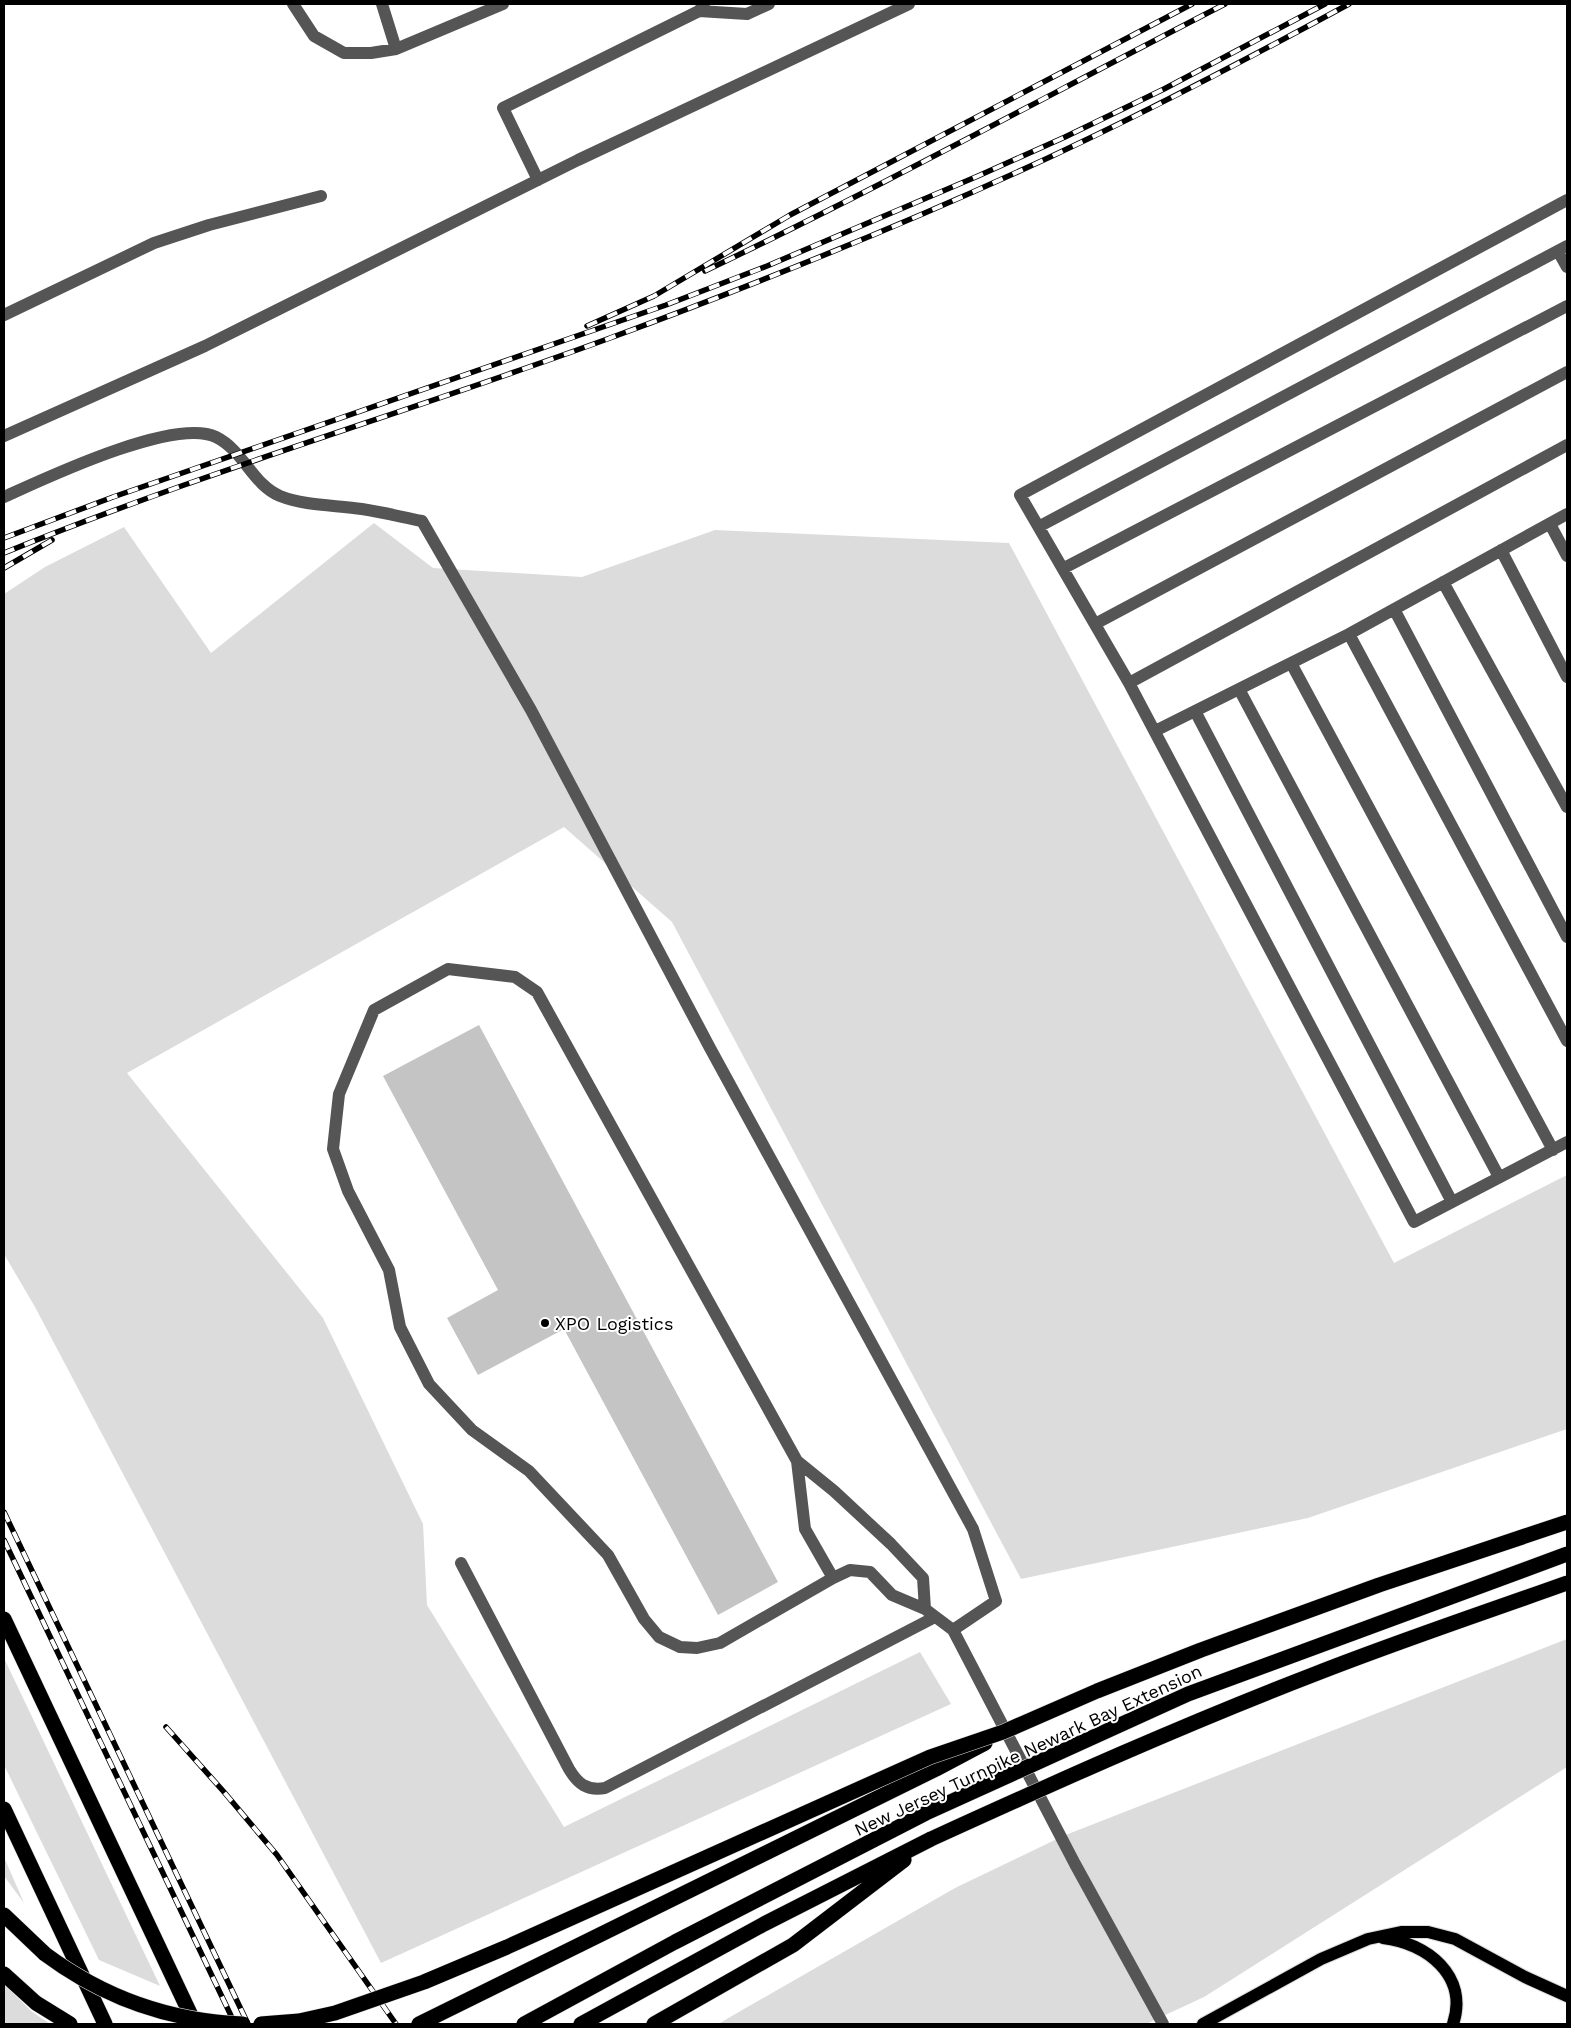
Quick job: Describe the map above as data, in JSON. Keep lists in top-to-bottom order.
{
  "streets": {
    "highway": ["New Jersey Turnpike Newark Bay Extension"]
  },
  "places": ["XPO Logistics"]
}
